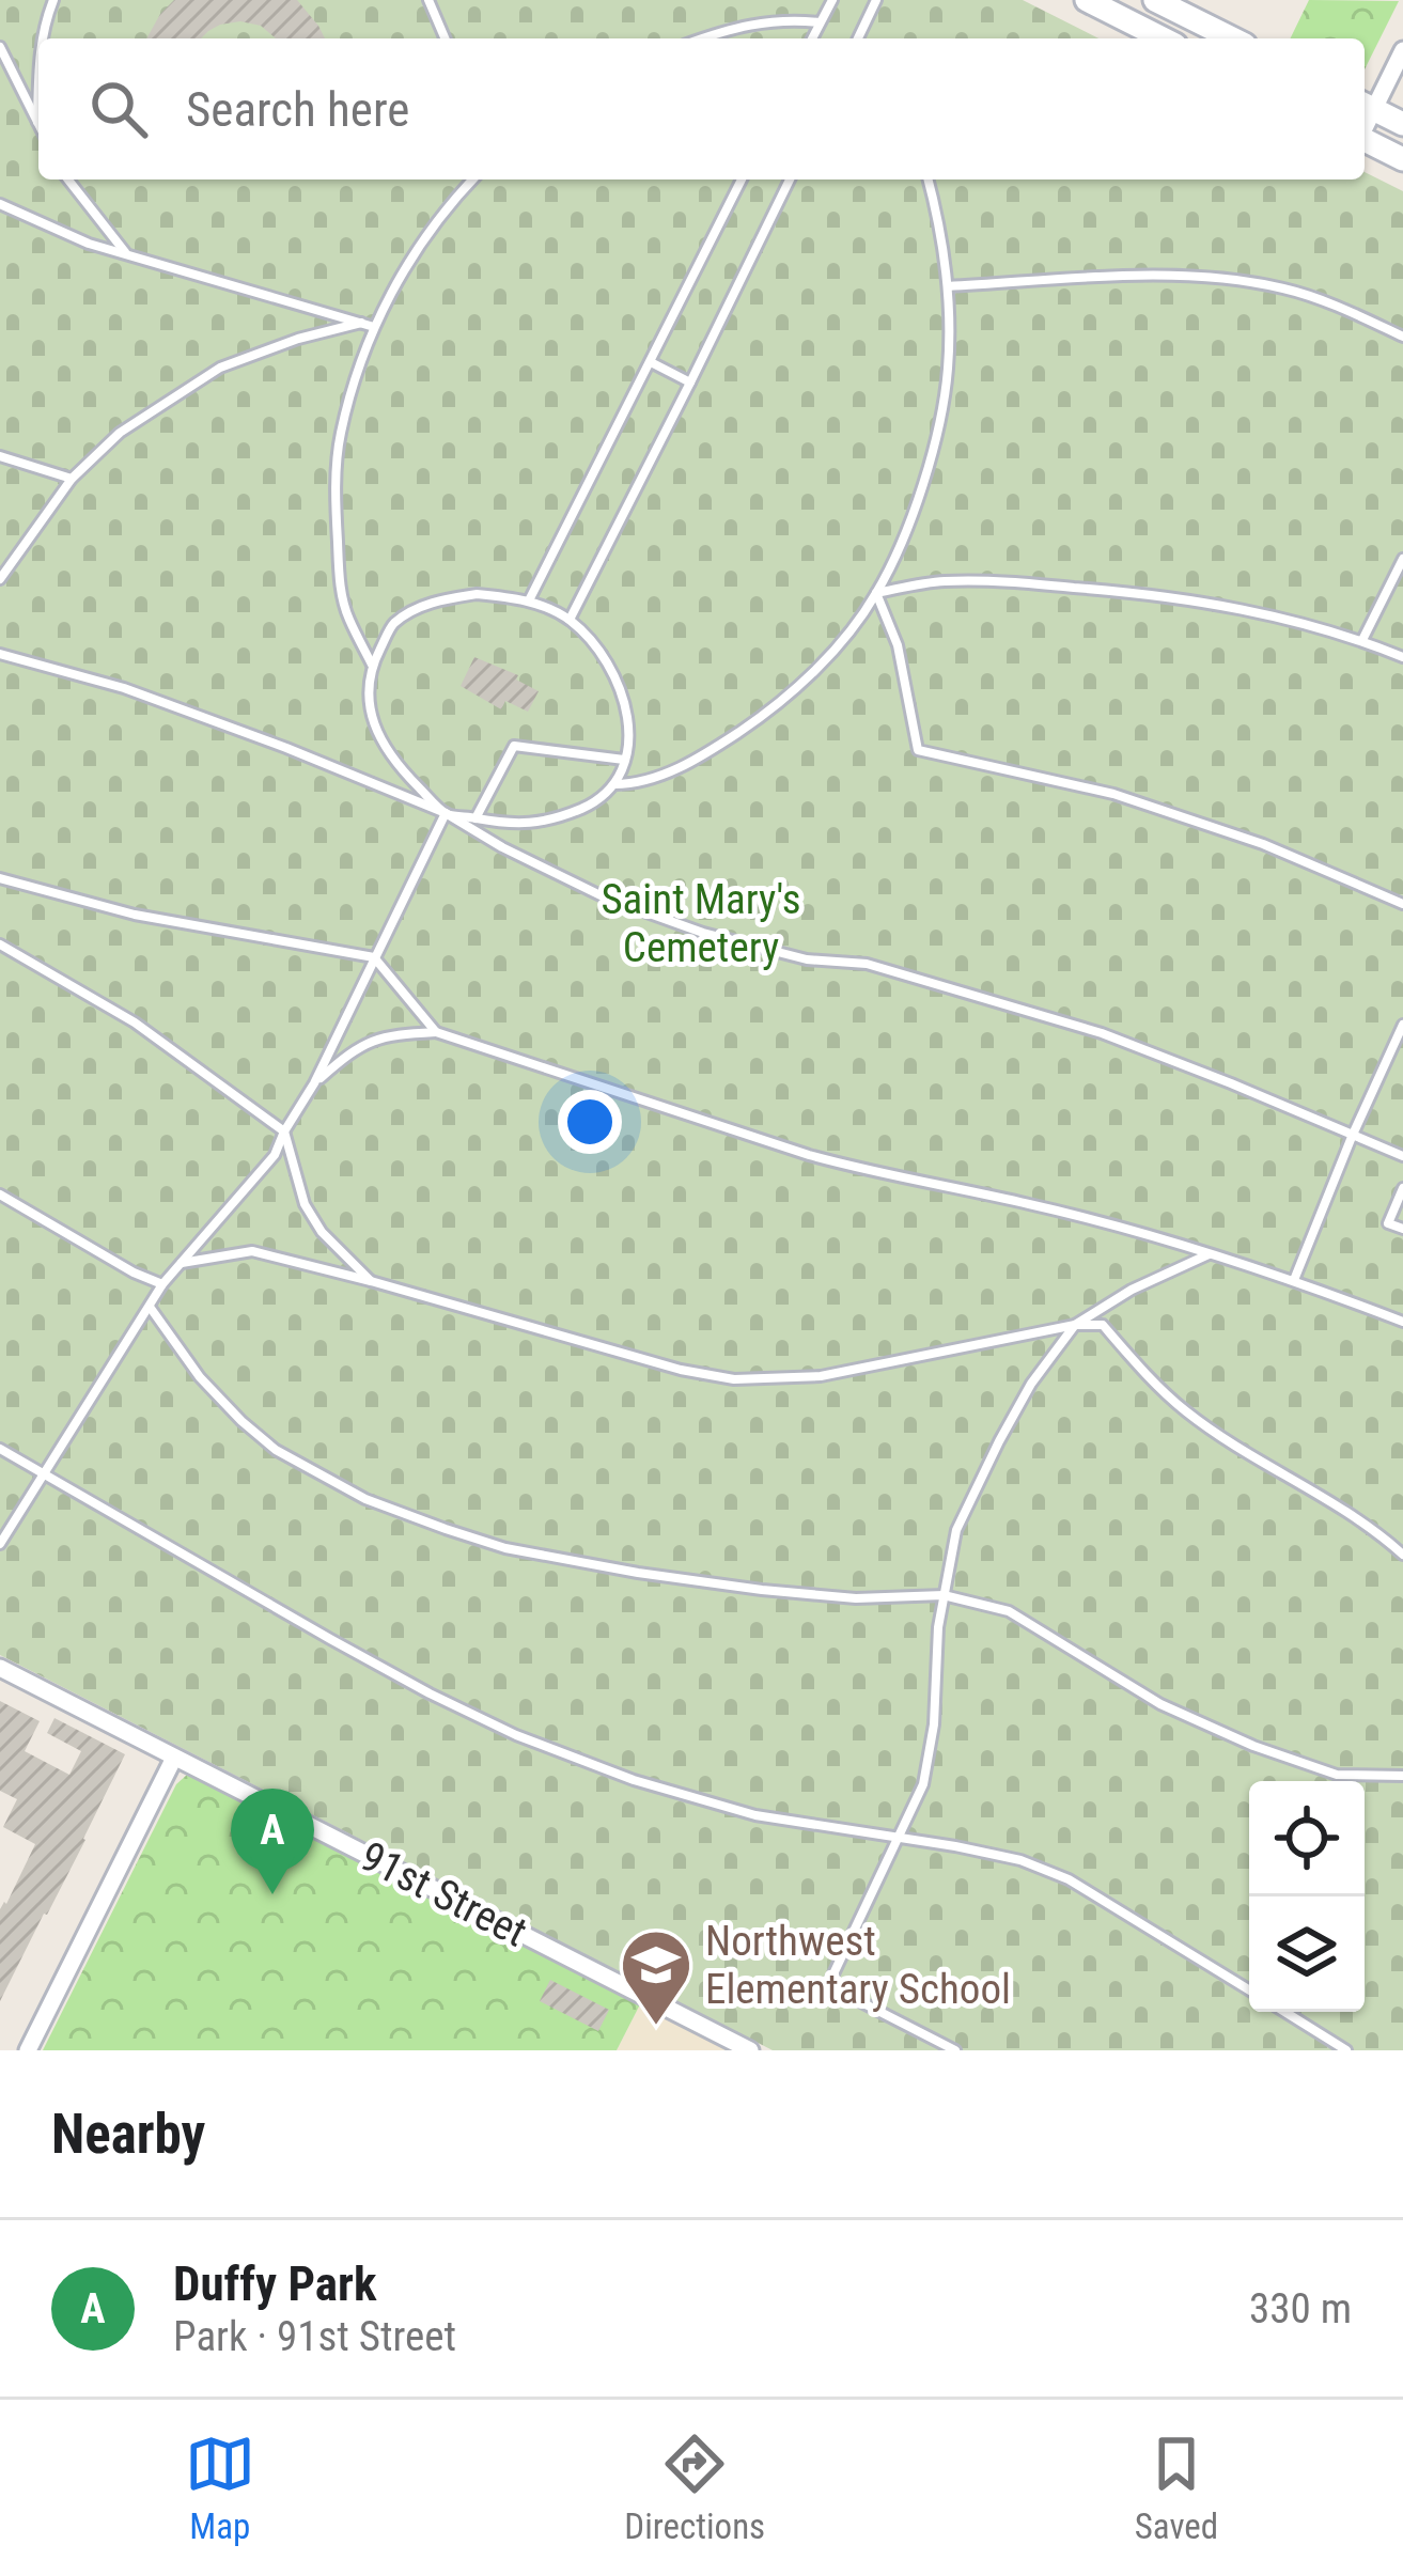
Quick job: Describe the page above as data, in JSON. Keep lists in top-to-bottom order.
{
  "streets": {
    "street": ["91st Street"]
  },
  "parks": ["Saint Mary's Cemetery"],
  "places": {
    "school or university": ["Northwest Elementary School"]
  },
  "page": {
    "search": "Search here",
    "pins": "A",
    "heading": "Nearby",
    "list": [
      {
        "mark": "A",
        "name": "Duffy Park",
        "note": "Park · 91st Street",
        "value": "330 m"
      }
    ],
    "nav": ["Map", "Directions", "Saved"]
  }
}
